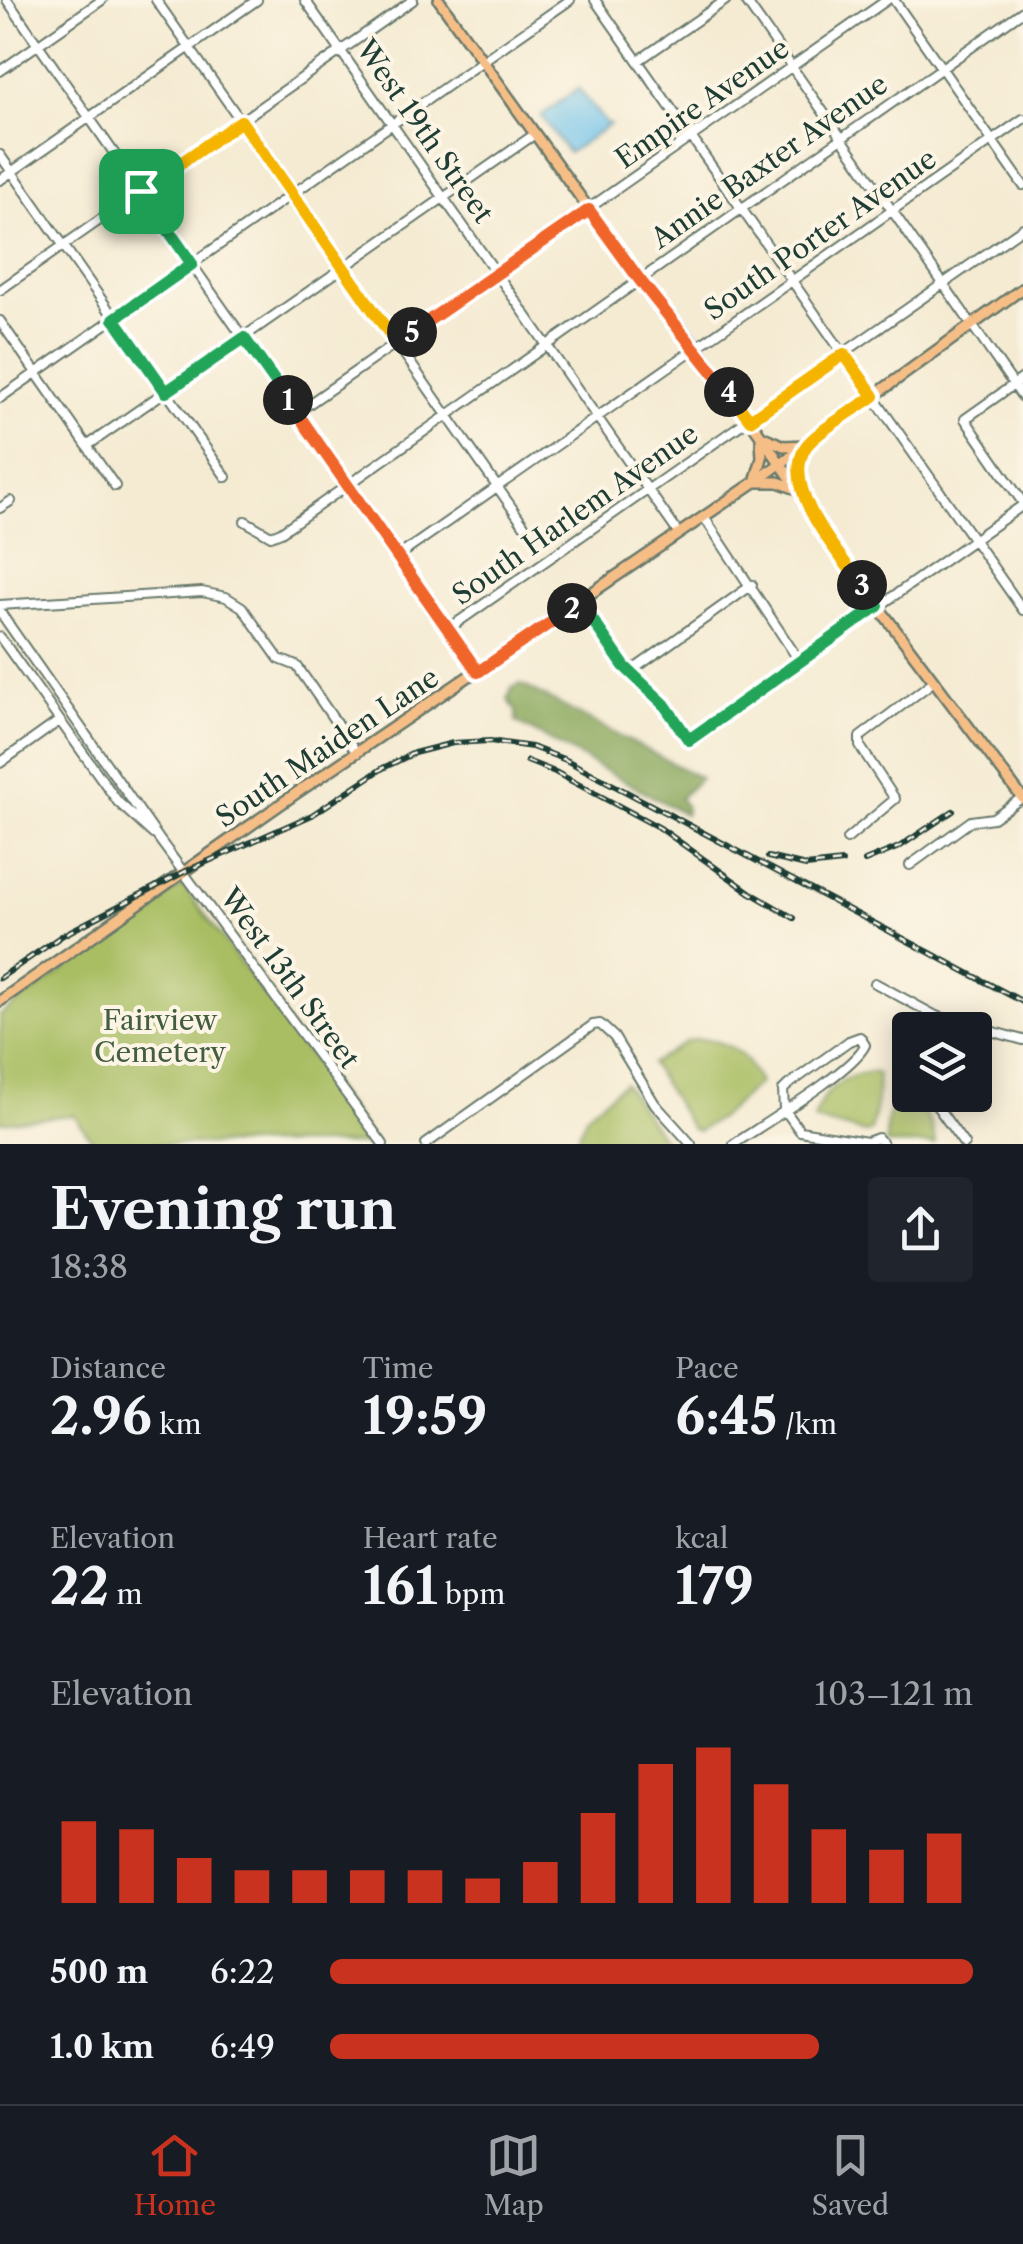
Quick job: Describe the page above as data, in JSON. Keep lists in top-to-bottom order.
{
  "streets": {
    "main road": ["South Maiden Lane"],
    "street": [
      "Empire Avenue",
      "West 19th Street",
      "Annie Baxter Avenue",
      "South Porter Avenue",
      "South Harlem Avenue",
      "West 13th Street"
    ]
  },
  "crossings": [
    ["Empire Avenue", "West 19th Street"],
    ["West 19th Street", "Annie Baxter Avenue"],
    ["West 19th Street", "South Porter Avenue"],
    ["West 19th Street", "South Harlem Avenue"],
    ["West 19th Street", "South Maiden Lane"],
    ["South Maiden Lane", "West 13th Street"]
  ],
  "parks": ["Fairview Cemetery"],
  "page": {
    "pins": [
      "5",
      "4",
      "1",
      "3",
      "2"
    ],
    "heading": ["Evening run", "18:38"],
    "stats": [
      ["Distance", "2.96 km"],
      ["Time", "19:59"],
      ["Pace", "6:45 /km"],
      ["Elevation", "22 m"],
      ["Heart rate", "161 bpm"],
      ["kcal", "179"]
    ],
    "chart": ["Elevation", "103–121 m"],
    "list": [
      {
        "name": "500 m",
        "note": "6:22"
      },
      {
        "name": "1.0 km",
        "note": "6:49"
      }
    ],
    "tabs": ["Home", "Map", "Saved"]
  }
}
